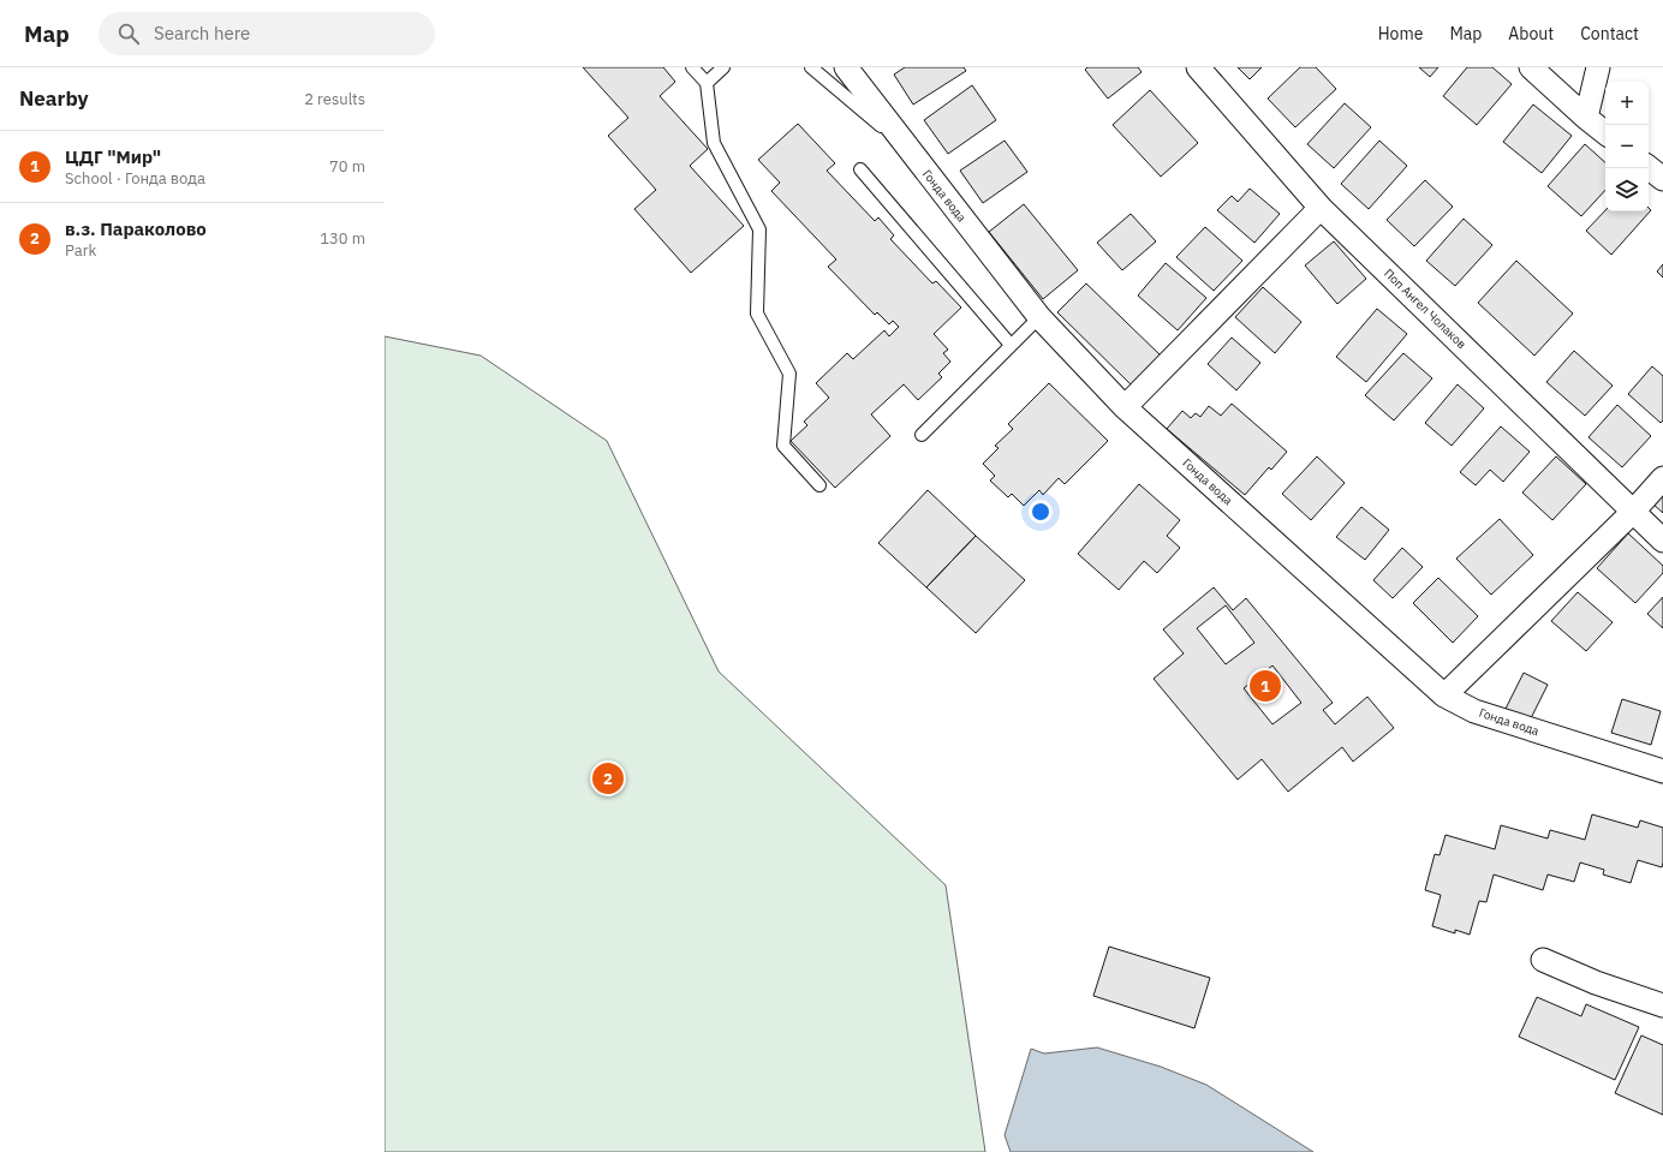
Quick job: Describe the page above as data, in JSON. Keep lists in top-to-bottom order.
{
  "streets": {
    "street": ["Гонда вода", "Поп Ангел Чолаков"]
  },
  "page": {
    "header": "Map",
    "search": "Search here",
    "nav": [
      "Home",
      "Map",
      "About",
      "Contact"
    ],
    "heading": ["Nearby", "2 results"],
    "map_buttons": ["+", "−"],
    "list": [
      {
        "mark": "1",
        "name": "ЦДГ \"Мир\"",
        "note": "School · Гонда вода",
        "value": "70 m"
      },
      {
        "mark": "2",
        "name": "в.з. Параколово",
        "note": "Park",
        "value": "130 m"
      }
    ],
    "pins": ["1", "2"]
  }
}
